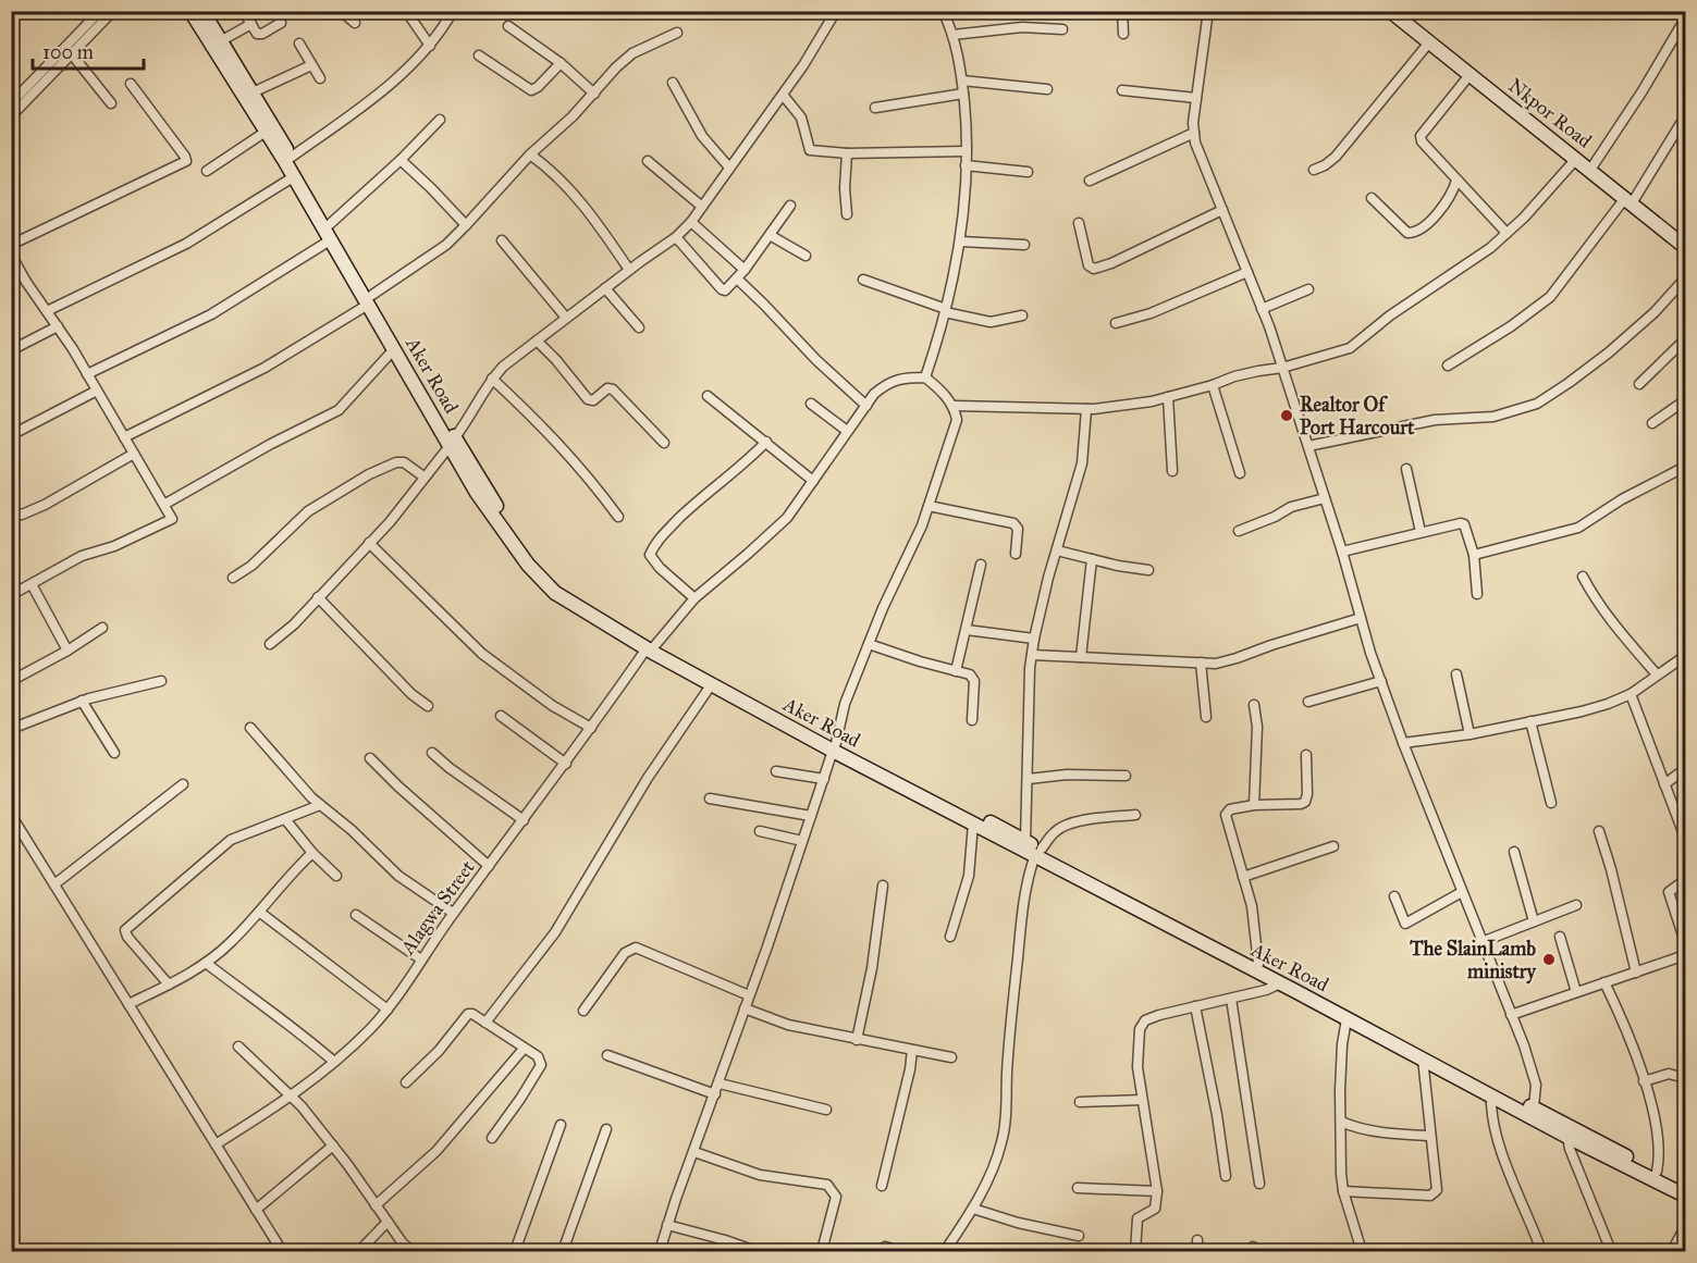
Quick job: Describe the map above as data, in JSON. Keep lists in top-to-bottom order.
{
  "streets": {
    "street": ["Nkpor Road", "Aker Road", "Alagwa Street"]
  },
  "crossings": [
    ["Aker Road", "Alagwa Street"]
  ],
  "places": ["Realtor Of Port Harcourt", "The SlainLamb ministry"],
  "scale_bar": "100 m"
}
